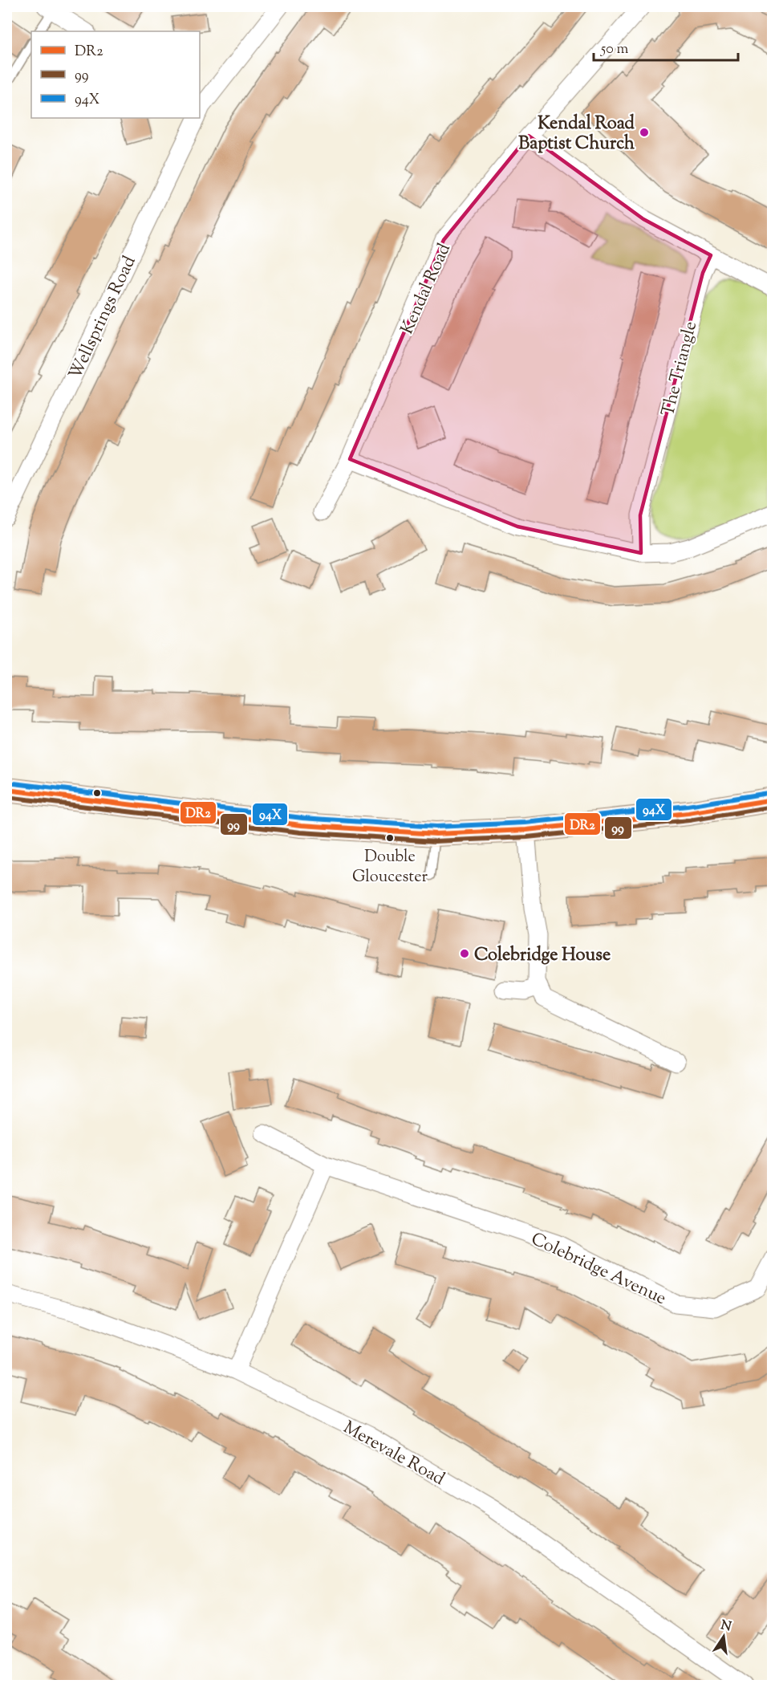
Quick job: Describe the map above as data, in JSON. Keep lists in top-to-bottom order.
{
  "streets": {
    "street": [
      "Kendal Road",
      "Wellsprings Road",
      "The Triangle",
      "Colebridge Avenue",
      "Merevale Road"
    ]
  },
  "places": ["Kendal Road Baptist Church", "Double Gloucester", "Colebridge House"],
  "lines": ["transit line 94X", "transit line DR2", "transit line 99"],
  "legend": ["DR2", "99", "94X"],
  "scale_bar": "50 m",
  "north": "top"
}
